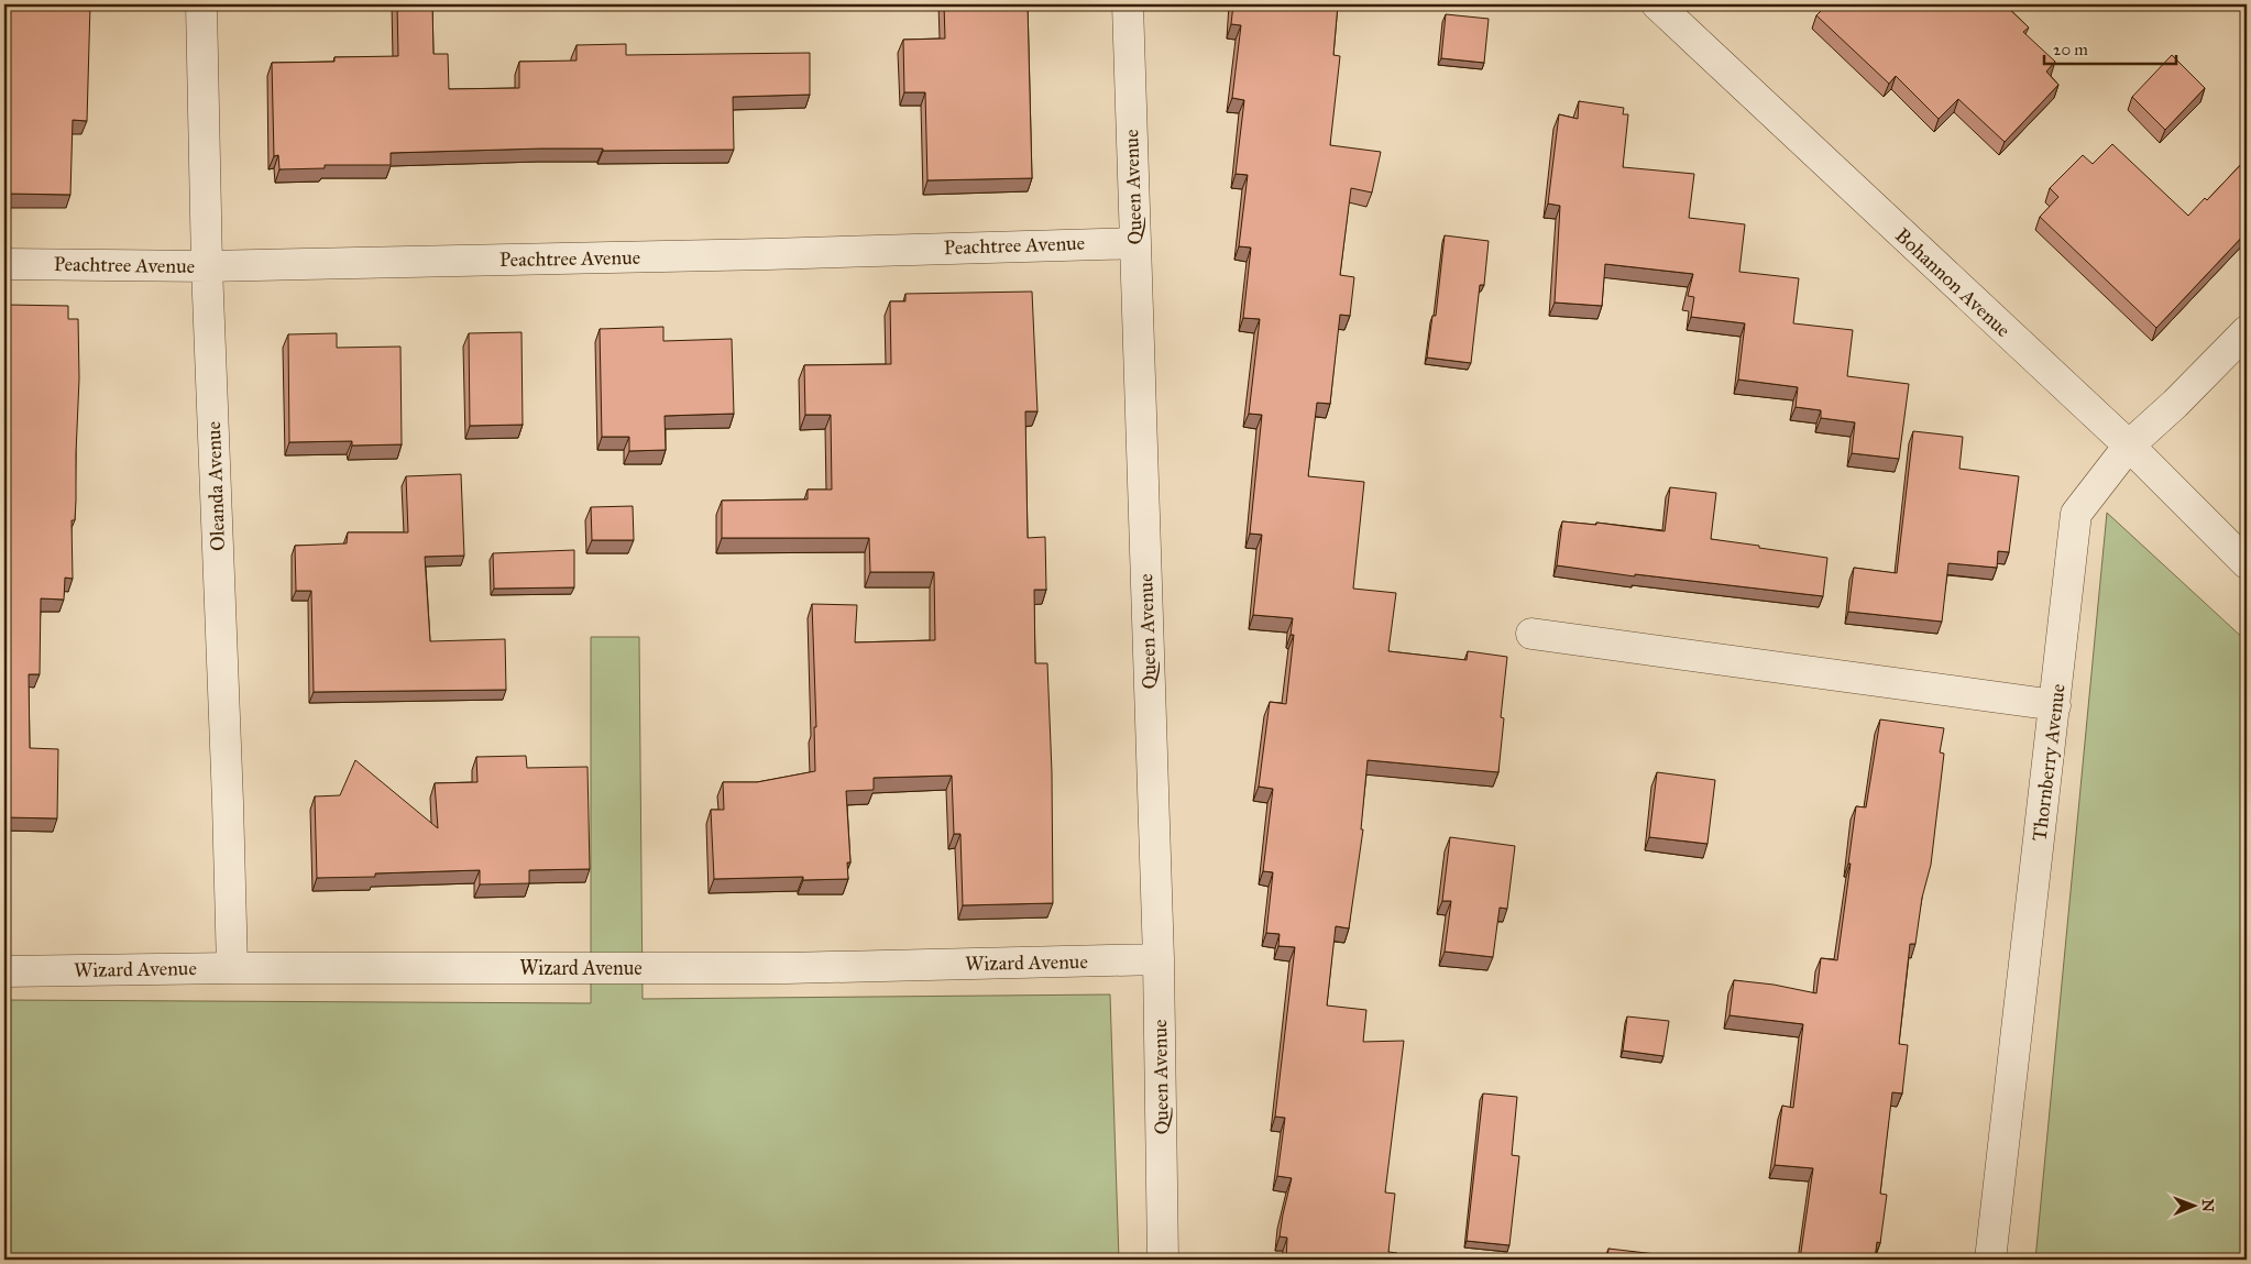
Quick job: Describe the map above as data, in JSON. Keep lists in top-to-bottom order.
{
  "streets": {
    "street": [
      "Queen Avenue",
      "Peachtree Avenue",
      "Bohannon Avenue",
      "Oleanda Avenue",
      "Thornberry Avenue",
      "Wizard Avenue"
    ]
  },
  "crossings": [
    ["Queen Avenue", "Peachtree Avenue"],
    ["Queen Avenue", "Wizard Avenue"],
    ["Peachtree Avenue", "Oleanda Avenue"],
    ["Bohannon Avenue", "Thornberry Avenue"],
    ["Oleanda Avenue", "Wizard Avenue"]
  ],
  "scale_bar": "20 m",
  "north": "right"
}
